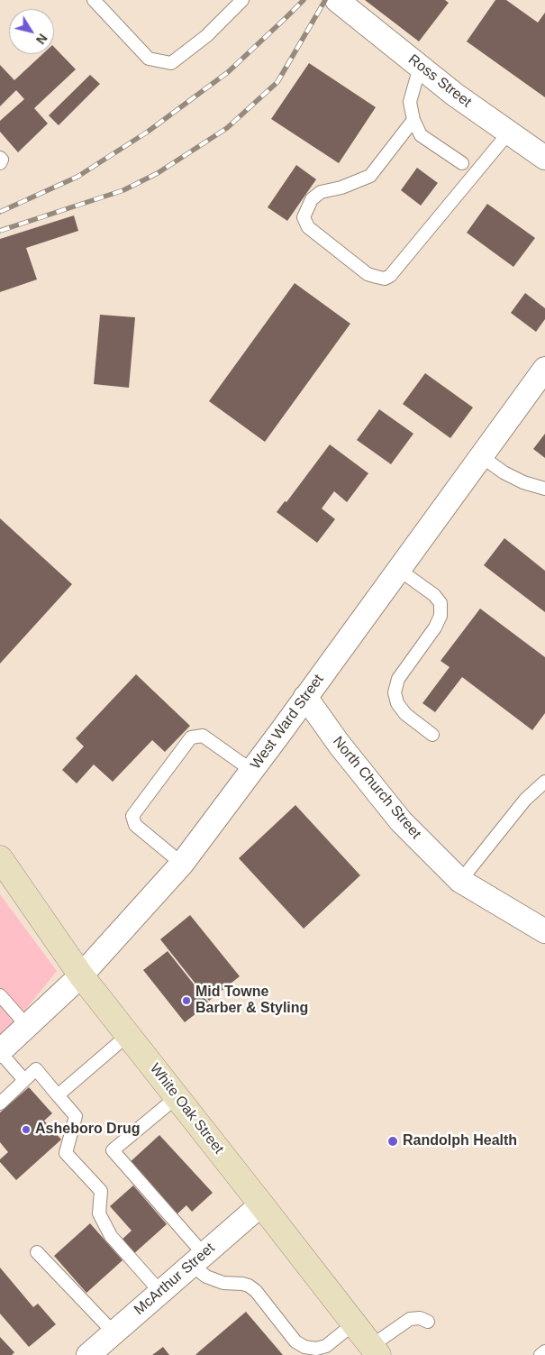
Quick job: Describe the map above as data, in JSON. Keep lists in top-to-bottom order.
{
  "streets": {
    "street": [
      "Ross Street",
      "West Ward Street",
      "North Church Street",
      "White Oak Street",
      "McArthur Street"
    ]
  },
  "crossings": [
    ["West Ward Street", "North Church Street"],
    ["West Ward Street", "White Oak Street"],
    ["White Oak Street", "McArthur Street"]
  ],
  "places": ["Mid Towne Barber & Styling", "Asheboro Drug", "Randolph Health"],
  "north": "bottom right"
}
